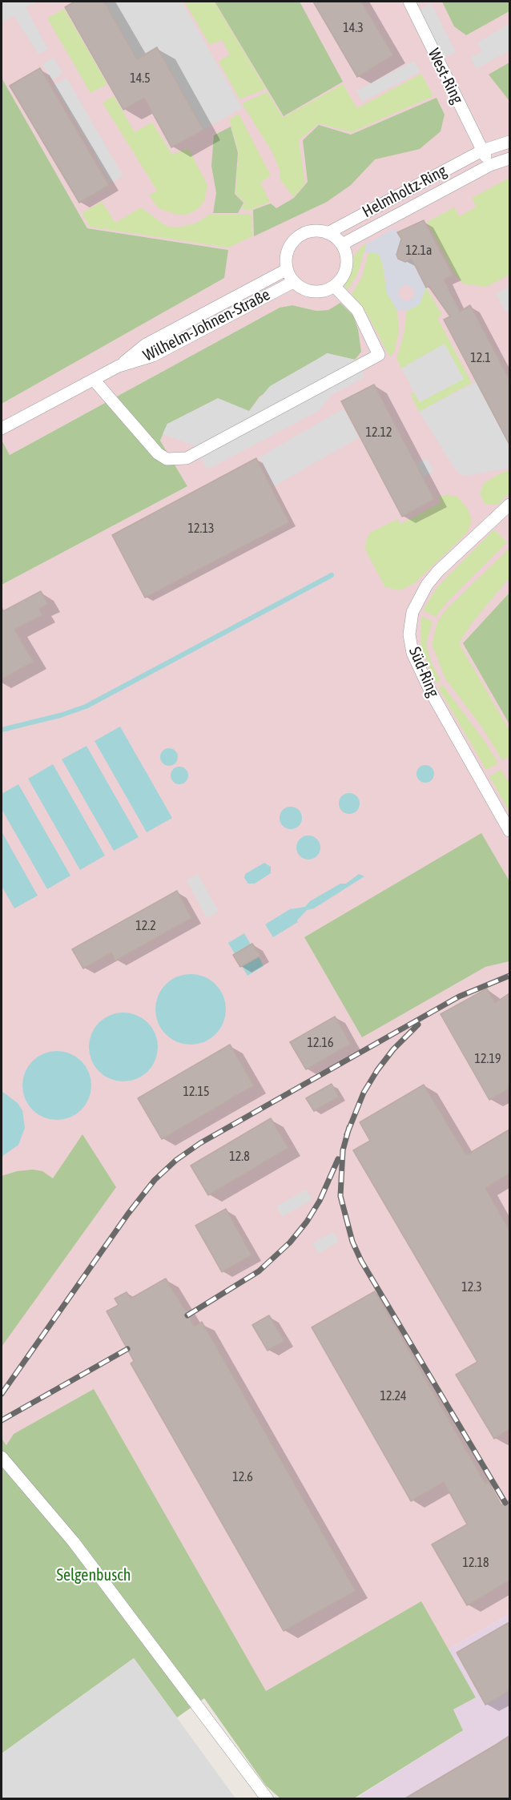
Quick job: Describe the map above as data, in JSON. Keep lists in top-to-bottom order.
{
  "streets": {
    "street": [
      "West-Ring",
      "Helmholtz-Ring",
      "Wilhelm-Johnen-Straße",
      "Süd-Ring"
    ]
  },
  "crossings": [
    ["West-Ring", "Helmholtz-Ring"],
    ["Helmholtz-Ring", "Wilhelm-Johnen-Straße"]
  ],
  "parks": ["Selgenbusch"],
  "house_numbers": [
    "14.3",
    "14.5",
    "12.1a",
    "12.1",
    "12.12",
    "12.13",
    "12.2",
    "12.16",
    "12.19",
    "12.15",
    "12.8",
    "12.3",
    "12.24",
    "12.6",
    "12.18"
  ]
}
